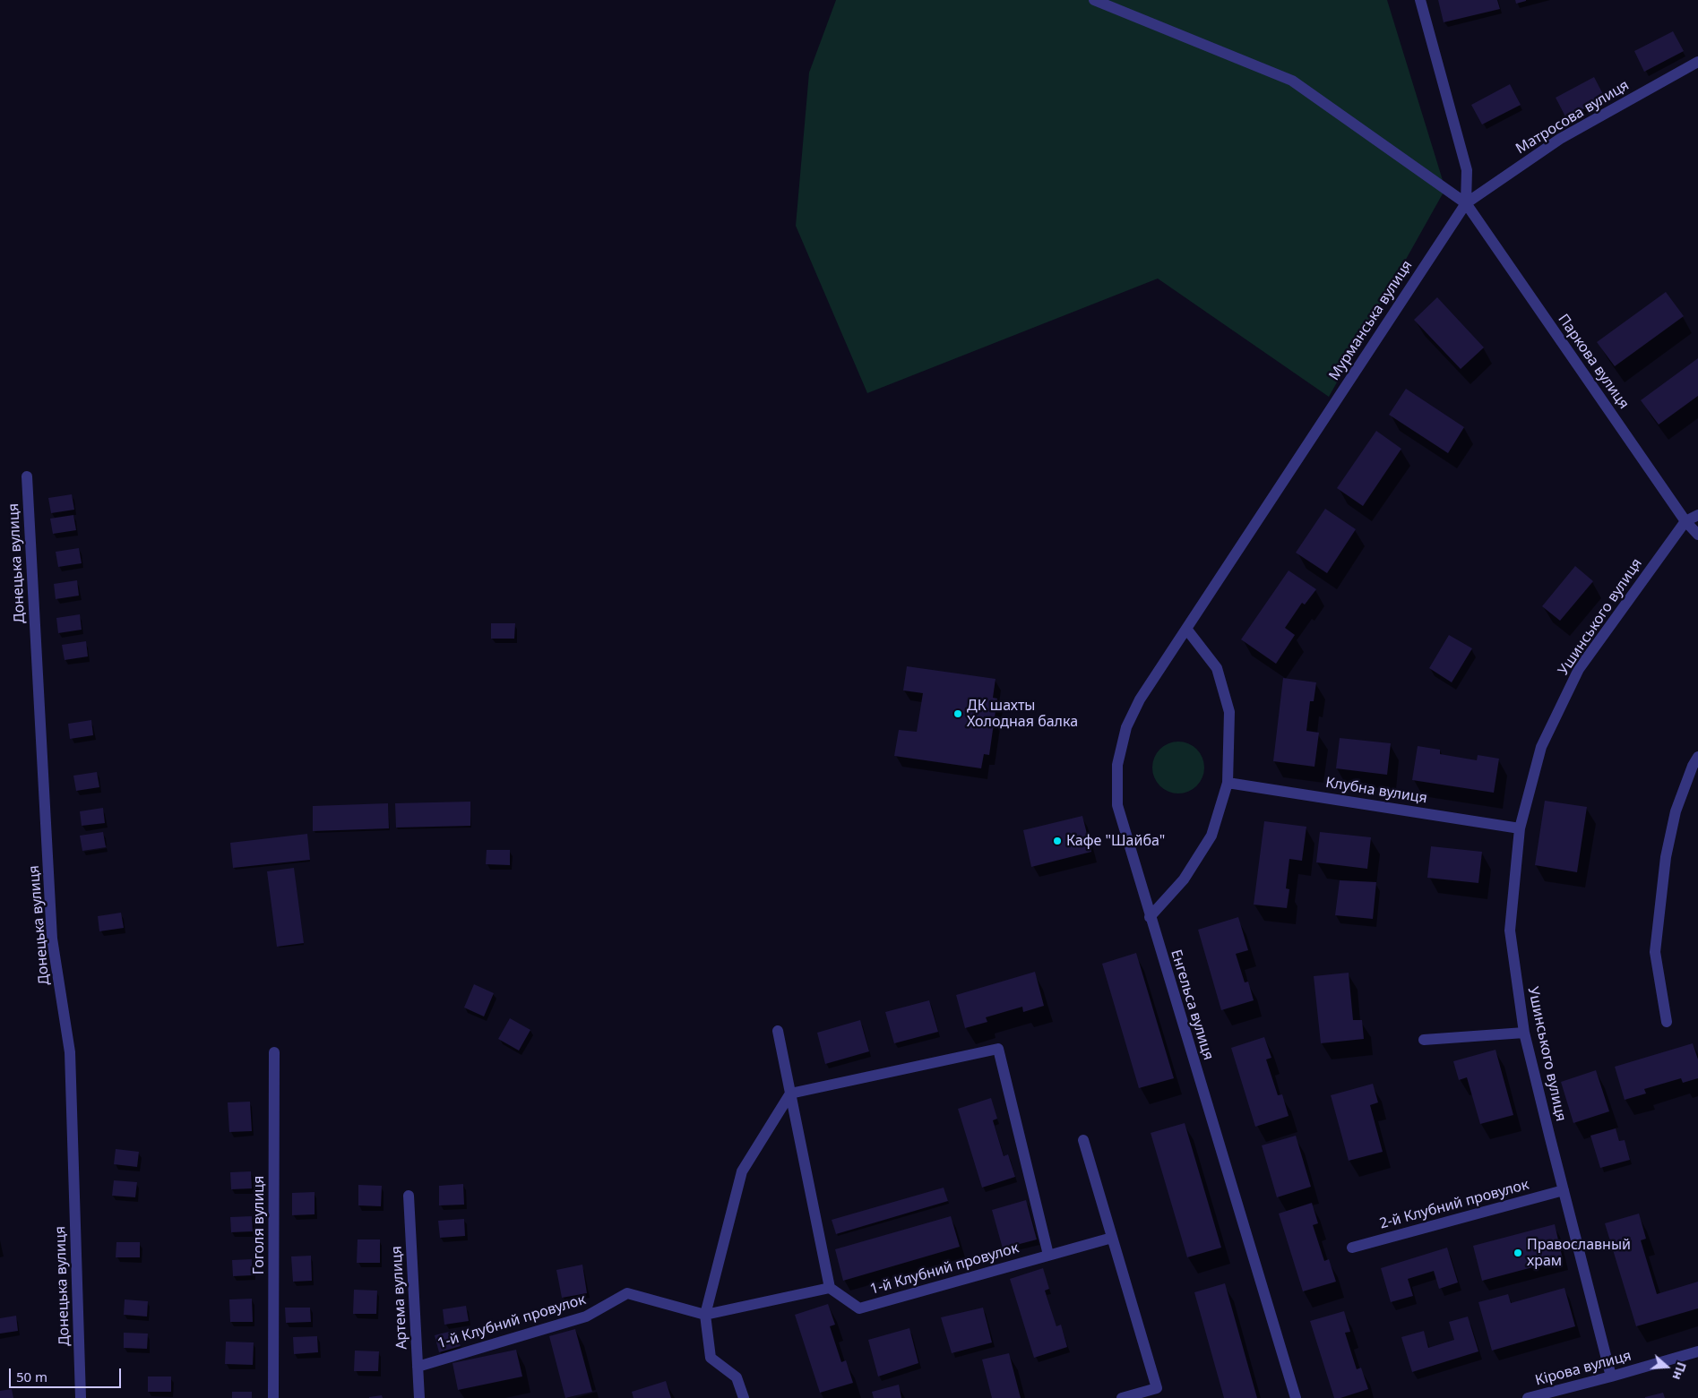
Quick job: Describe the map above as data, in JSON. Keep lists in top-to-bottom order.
{
  "streets": {
    "street": [
      "Матросова вулиця",
      "Мурманська вулиця",
      "Паркова вулиця",
      "Донецька вулиця",
      "Ушинського вулиця",
      "Клубна вулиця",
      "Енгельса вулиця",
      "2-й Клубний провулок",
      "Гоголя вулиця",
      "1-й Клубний провулок",
      "Артема вулиця",
      "Кірова вулиця"
    ]
  },
  "crossings": [
    ["Матросова вулиця", "Мурманська вулиця"],
    ["Матросова вулиця", "Паркова вулиця"],
    ["Мурманська вулиця", "Паркова вулиця"],
    ["Мурманська вулиця", "Енгельса вулиця"],
    ["Паркова вулиця", "Ушинського вулиця"],
    ["Ушинського вулиця", "Клубна вулиця"],
    ["Ушинського вулиця", "2-й Клубний провулок"],
    ["Ушинського вулиця", "Кірова вулиця"],
    ["1-й Клубний провулок", "Артема вулиця"]
  ],
  "places": ["ДК шахты Холодная балка", "Кафе \"Шайба\"", "Православный храм"],
  "scale_bar": "50 m",
  "north": "right"
}
